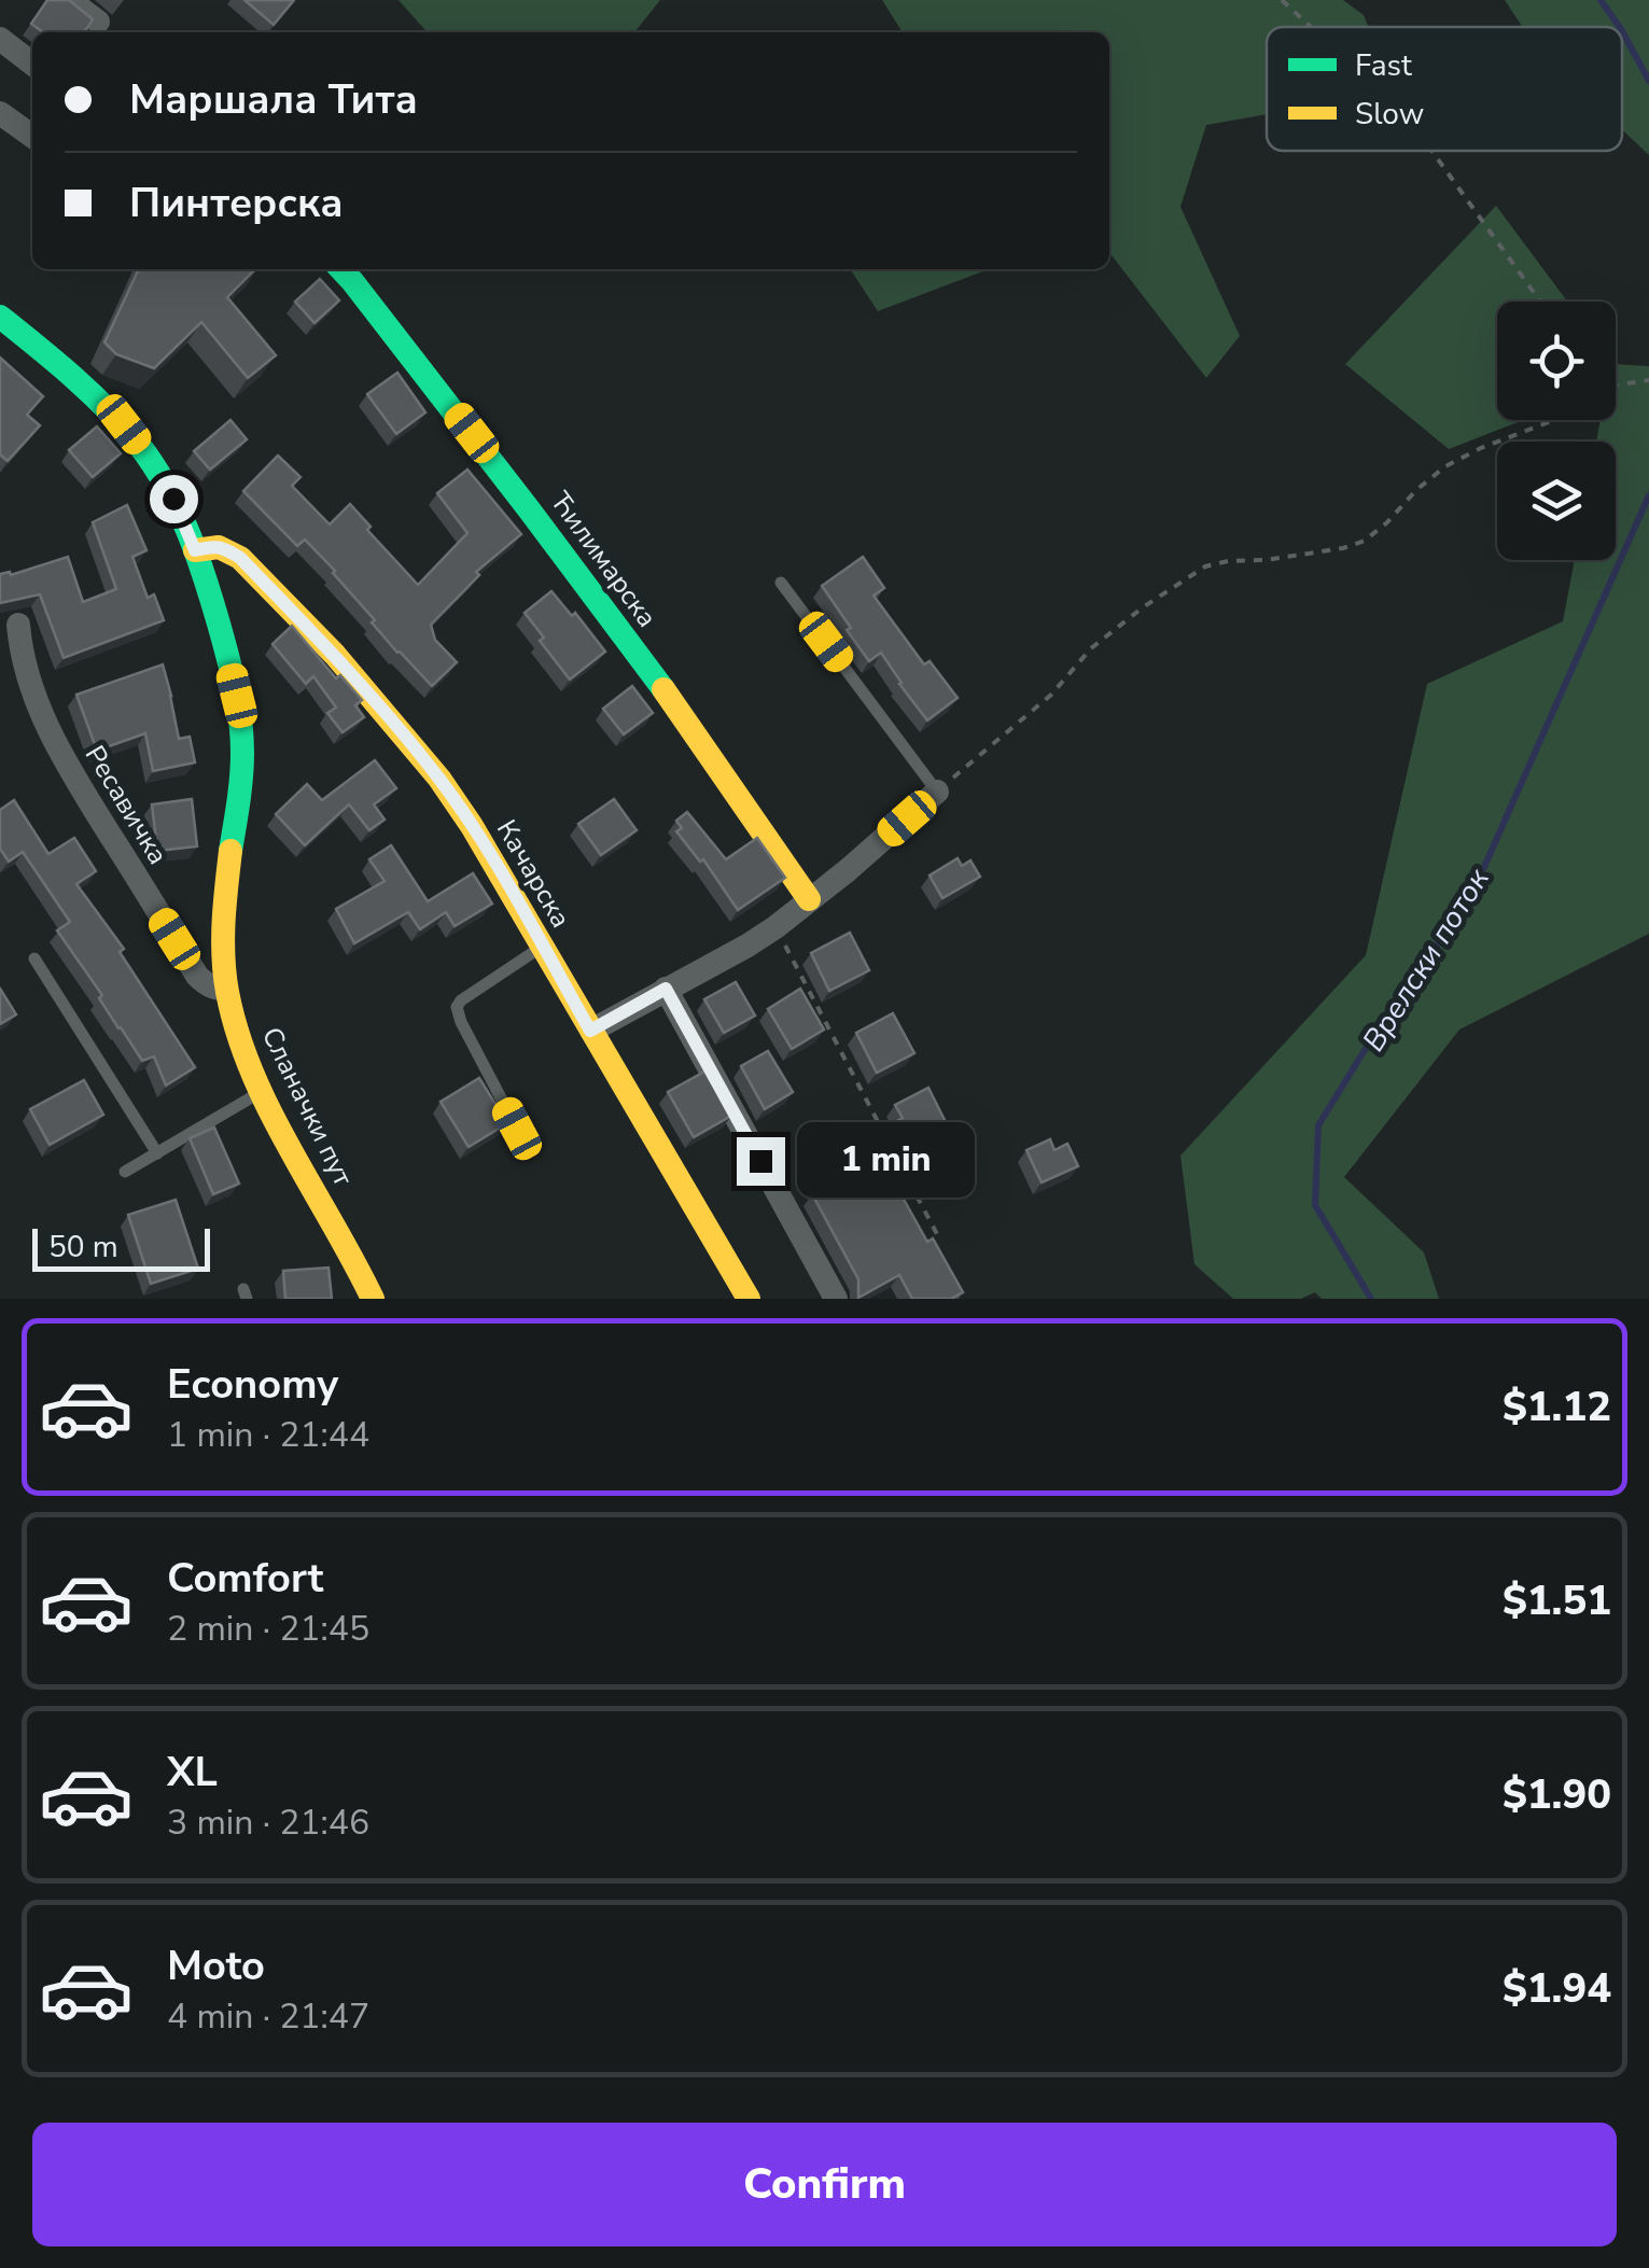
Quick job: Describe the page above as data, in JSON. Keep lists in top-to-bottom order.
{
  "streets": {
    "street": [
      "Ћилимарска",
      "Ресавичка",
      "Качарска",
      "Сланачки пут"
    ]
  },
  "crossings": [
    ["Ресавичка", "Сланачки пут"],
    ["Качарска", "Сланачки пут"]
  ],
  "water": ["Врелски поток"],
  "legend": ["Fast", "Slow"],
  "scale_bar": "50 m",
  "page": {
    "banner": ["Маршала Тита", "Пинтерска"],
    "bubble": "1 min",
    "scale": "50 m",
    "list": [
      {
        "name": "Economy",
        "note": "1 min · 21:44",
        "value": "$1.12"
      },
      {
        "name": "Comfort",
        "note": "2 min · 21:45",
        "value": "$1.51"
      },
      {
        "name": "XL",
        "note": "3 min · 21:46",
        "value": "$1.90"
      },
      {
        "name": "Moto",
        "note": "4 min · 21:47",
        "value": "$1.94"
      }
    ],
    "buttons": "Confirm"
  }
}
